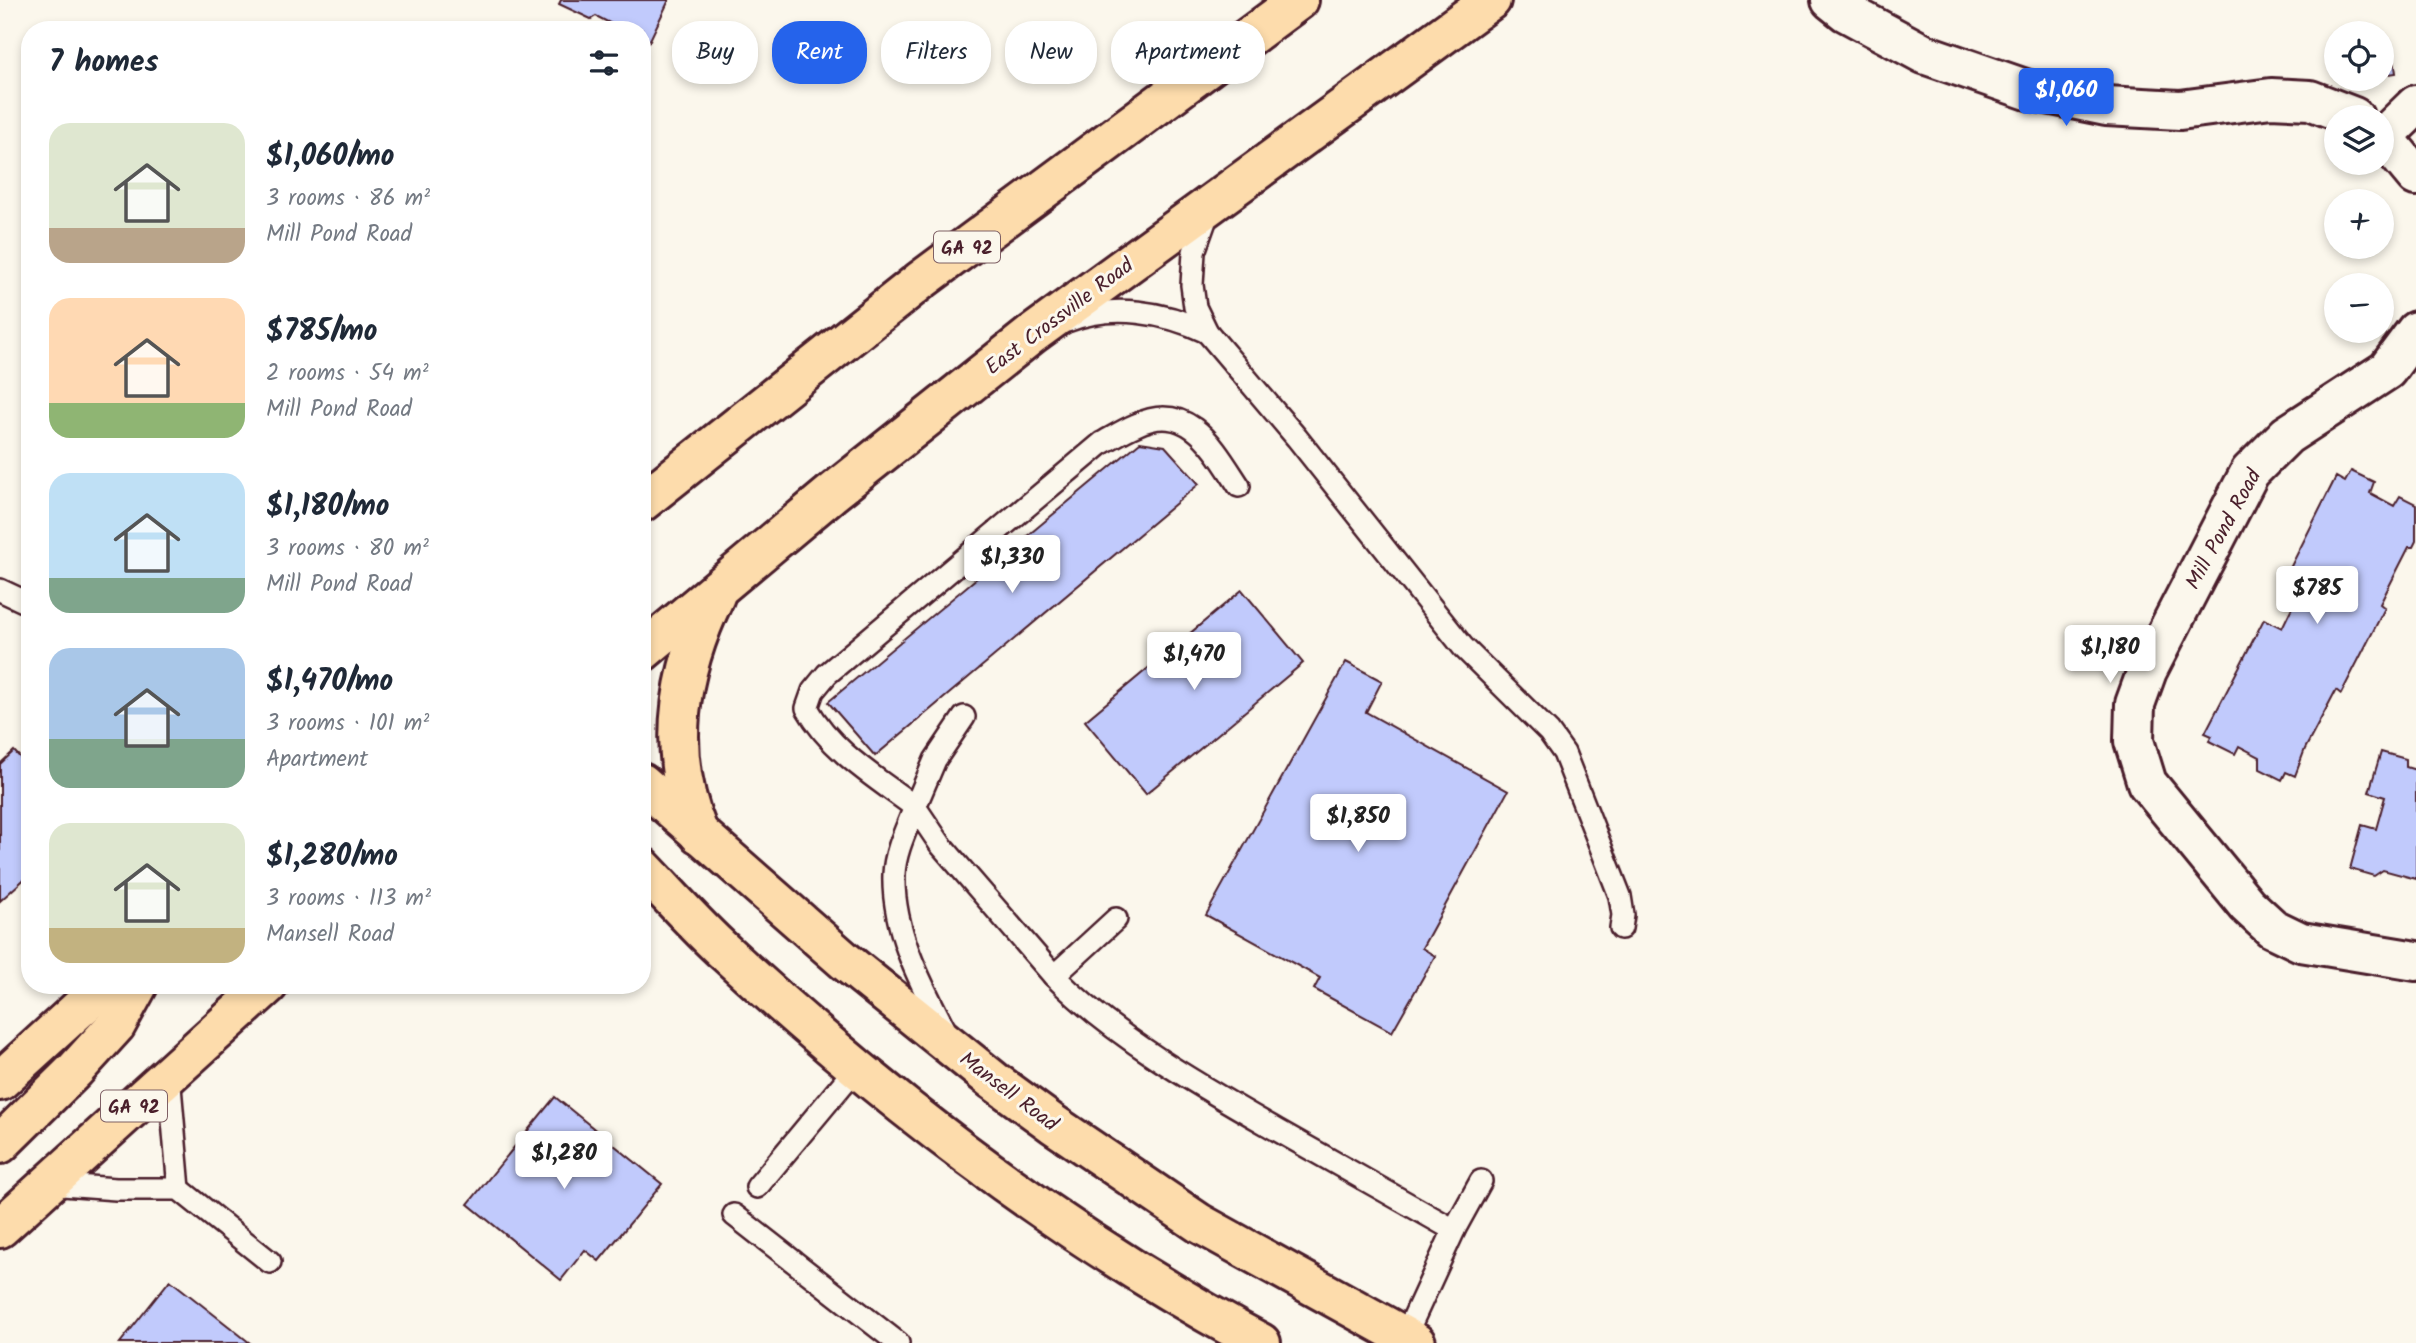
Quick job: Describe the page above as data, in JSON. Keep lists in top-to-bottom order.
{
  "streets": {
    "main road": ["GA 92", "East Crossville Road", "Mansell Road"],
    "street": ["Mill Pond Road"]
  },
  "page": {
    "map_buttons": ["+", "−"],
    "chip": [
      "Buy",
      "Rent",
      "Filters",
      "New",
      "Apartment"
    ],
    "heading": "7 homes",
    "price": [
      "$1,060",
      "$1,330",
      "$785",
      "$1,180",
      "$1,470",
      "$1,850",
      "$1,280"
    ],
    "list": [
      {
        "name": "$1,060/mo",
        "note": "3 rooms · 86 m² · Mill Pond Road"
      },
      {
        "name": "$785/mo",
        "note": "2 rooms · 54 m² · Mill Pond Road"
      },
      {
        "name": "$1,180/mo",
        "note": "3 rooms · 80 m² · Mill Pond Road"
      },
      {
        "name": "$1,470/mo",
        "note": "3 rooms · 101 m² · Apartment"
      },
      {
        "name": "$1,280/mo",
        "note": "3 rooms · 113 m² · Mansell Road"
      }
    ]
  }
}
